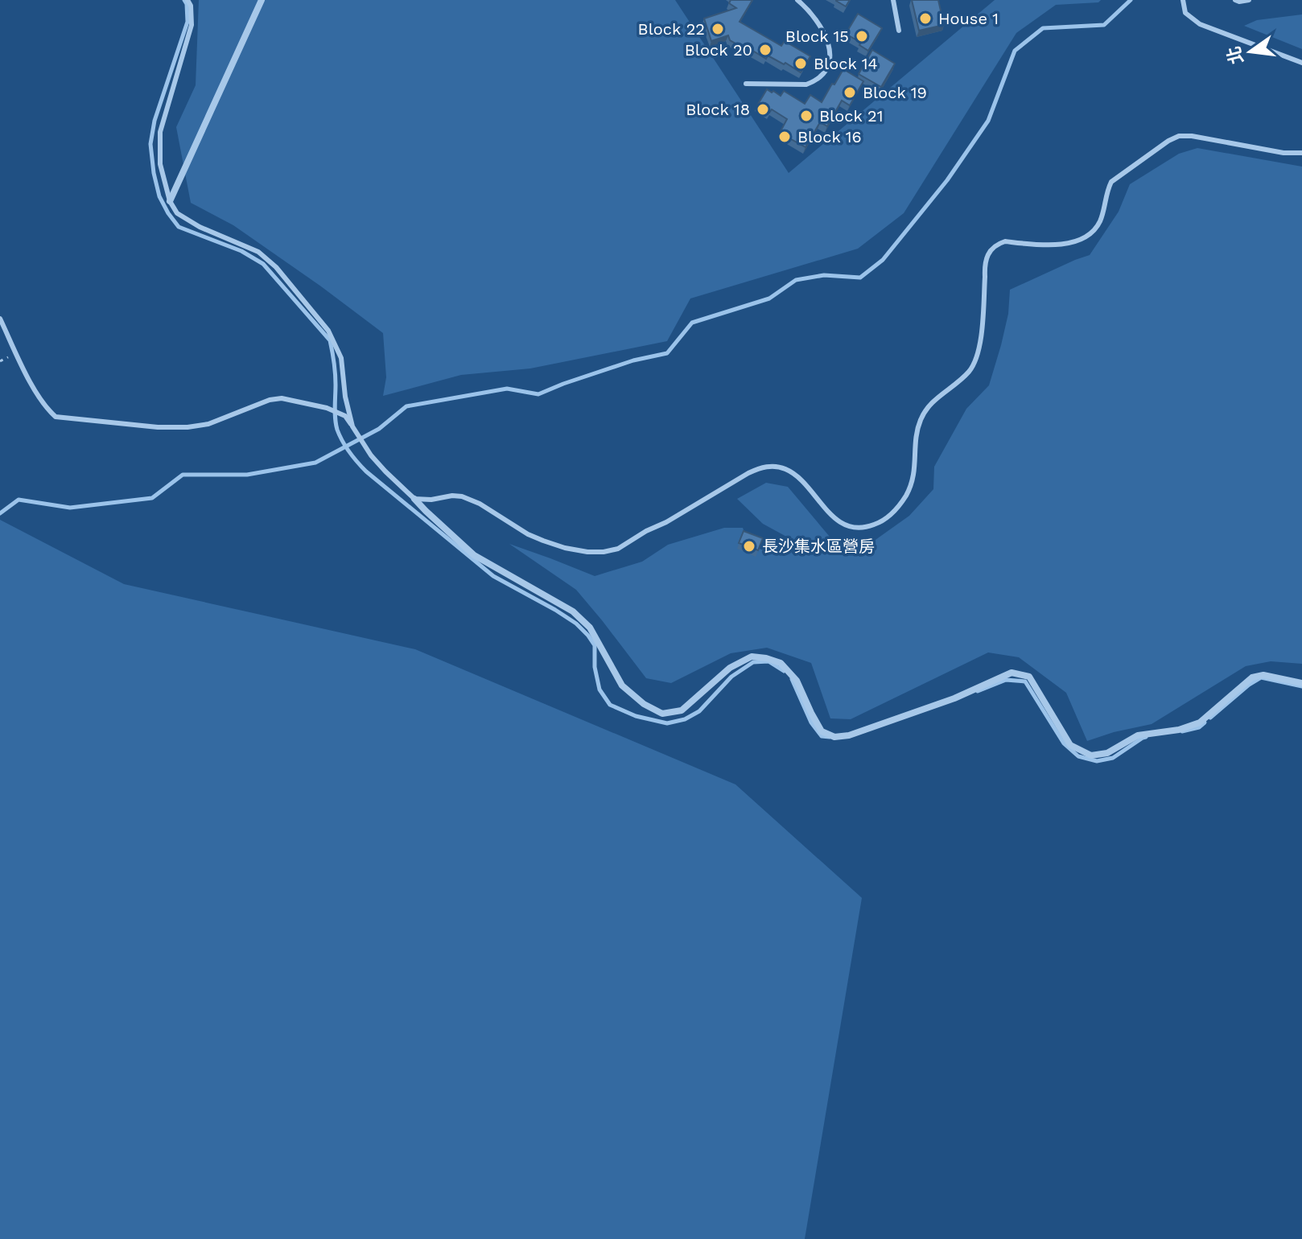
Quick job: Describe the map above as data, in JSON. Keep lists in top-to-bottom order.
{
  "places": [
    "House 1",
    "Block 22",
    "Block 15",
    "Block 20",
    "Block 14",
    "Block 19",
    "Block 18",
    "Block 21",
    "Block 16",
    "長沙集水區營房"
  ],
  "north": "left"
}
